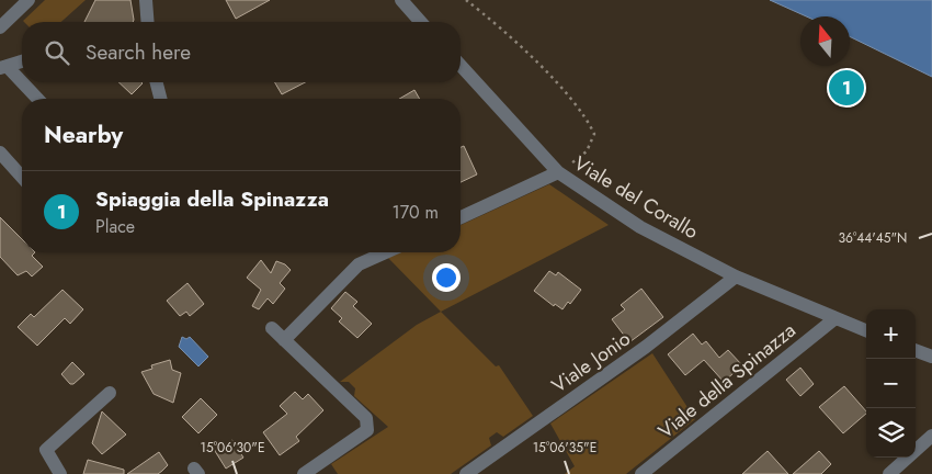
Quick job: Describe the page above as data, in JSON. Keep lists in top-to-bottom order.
{
  "streets": {
    "street": ["Viale del Corallo", "Viale Jonio", "Viale della Spinazza"]
  },
  "crossings": [
    ["Viale del Corallo", "Viale Jonio"],
    ["Viale del Corallo", "Viale della Spinazza"]
  ],
  "north": "top",
  "page": {
    "search": "Search here",
    "pins": "1",
    "heading": "Nearby",
    "list": [
      {
        "mark": "1",
        "name": "Spiaggia della Spinazza",
        "note": "Place",
        "value": "170 m"
      }
    ],
    "map_buttons": ["+", "−"]
  },
  "coordinates": ["36°44'45\"N", "15°06'30\"E", "15°06'35\"E"]
}
